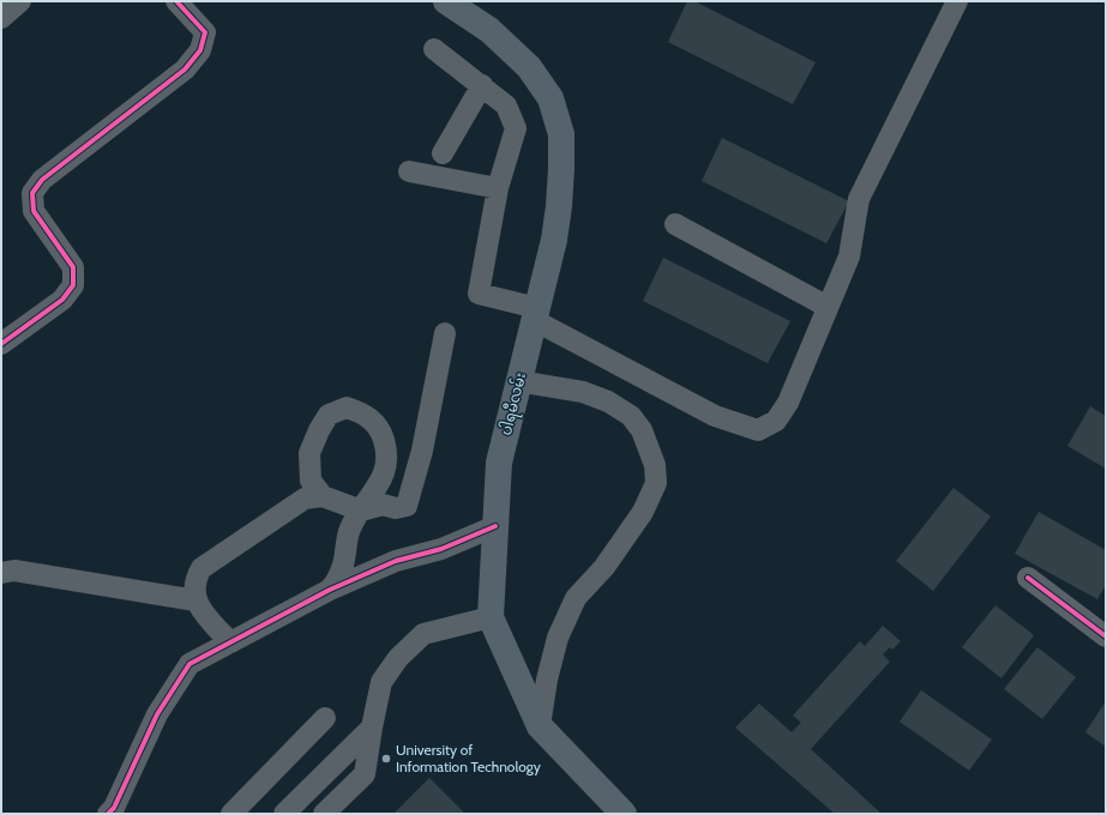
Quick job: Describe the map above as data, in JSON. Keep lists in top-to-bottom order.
{
  "streets": {
    "main road": ["ပါရမီလမ်း"]
  },
  "places": ["University of Information Technology"]
}
